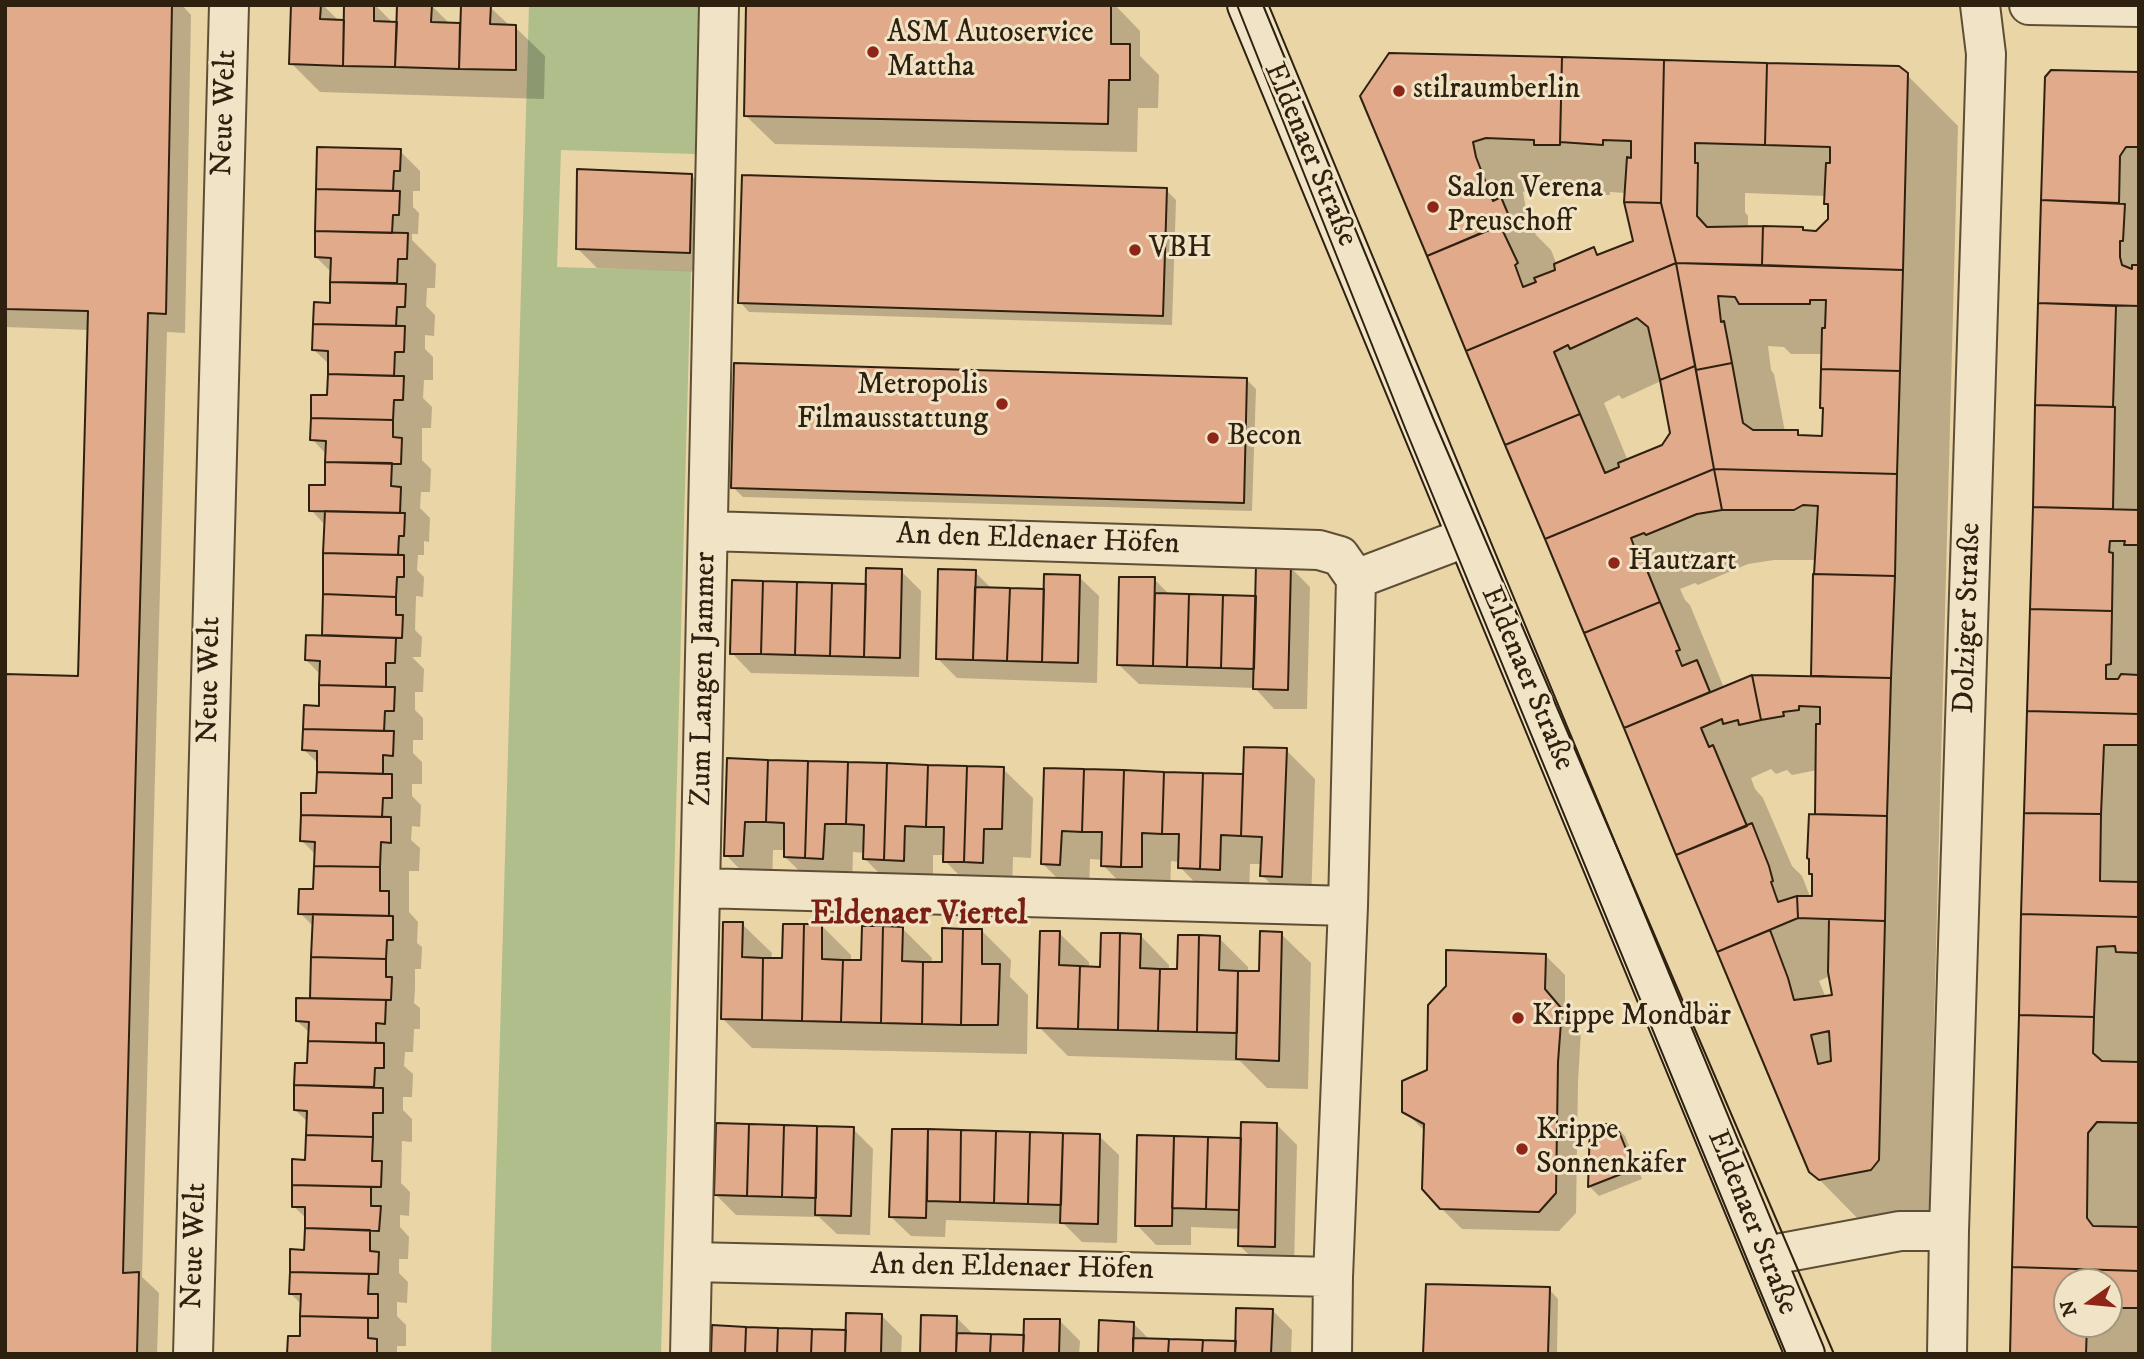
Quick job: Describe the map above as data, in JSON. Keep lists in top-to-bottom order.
{
  "streets": {
    "street": [
      "Neue Welt",
      "Eldenaer Straße",
      "An den Eldenaer Höfen",
      "Dolziger Straße",
      "Zum Langen Jammer"
    ]
  },
  "crossings": [
    ["An den Eldenaer Höfen", "Zum Langen Jammer"]
  ],
  "districts": ["Eldenaer Viertel"],
  "places": [
    "ASM Autoservice Mattha",
    "stilraumberlin",
    "Salon Verena Preuschoff",
    "VBH",
    "Metropolis Filmausstattung",
    "Becon",
    "Hautzart",
    "Krippe Mondbär",
    "Krippe Sonnenkäfer"
  ],
  "north": "left"
}
